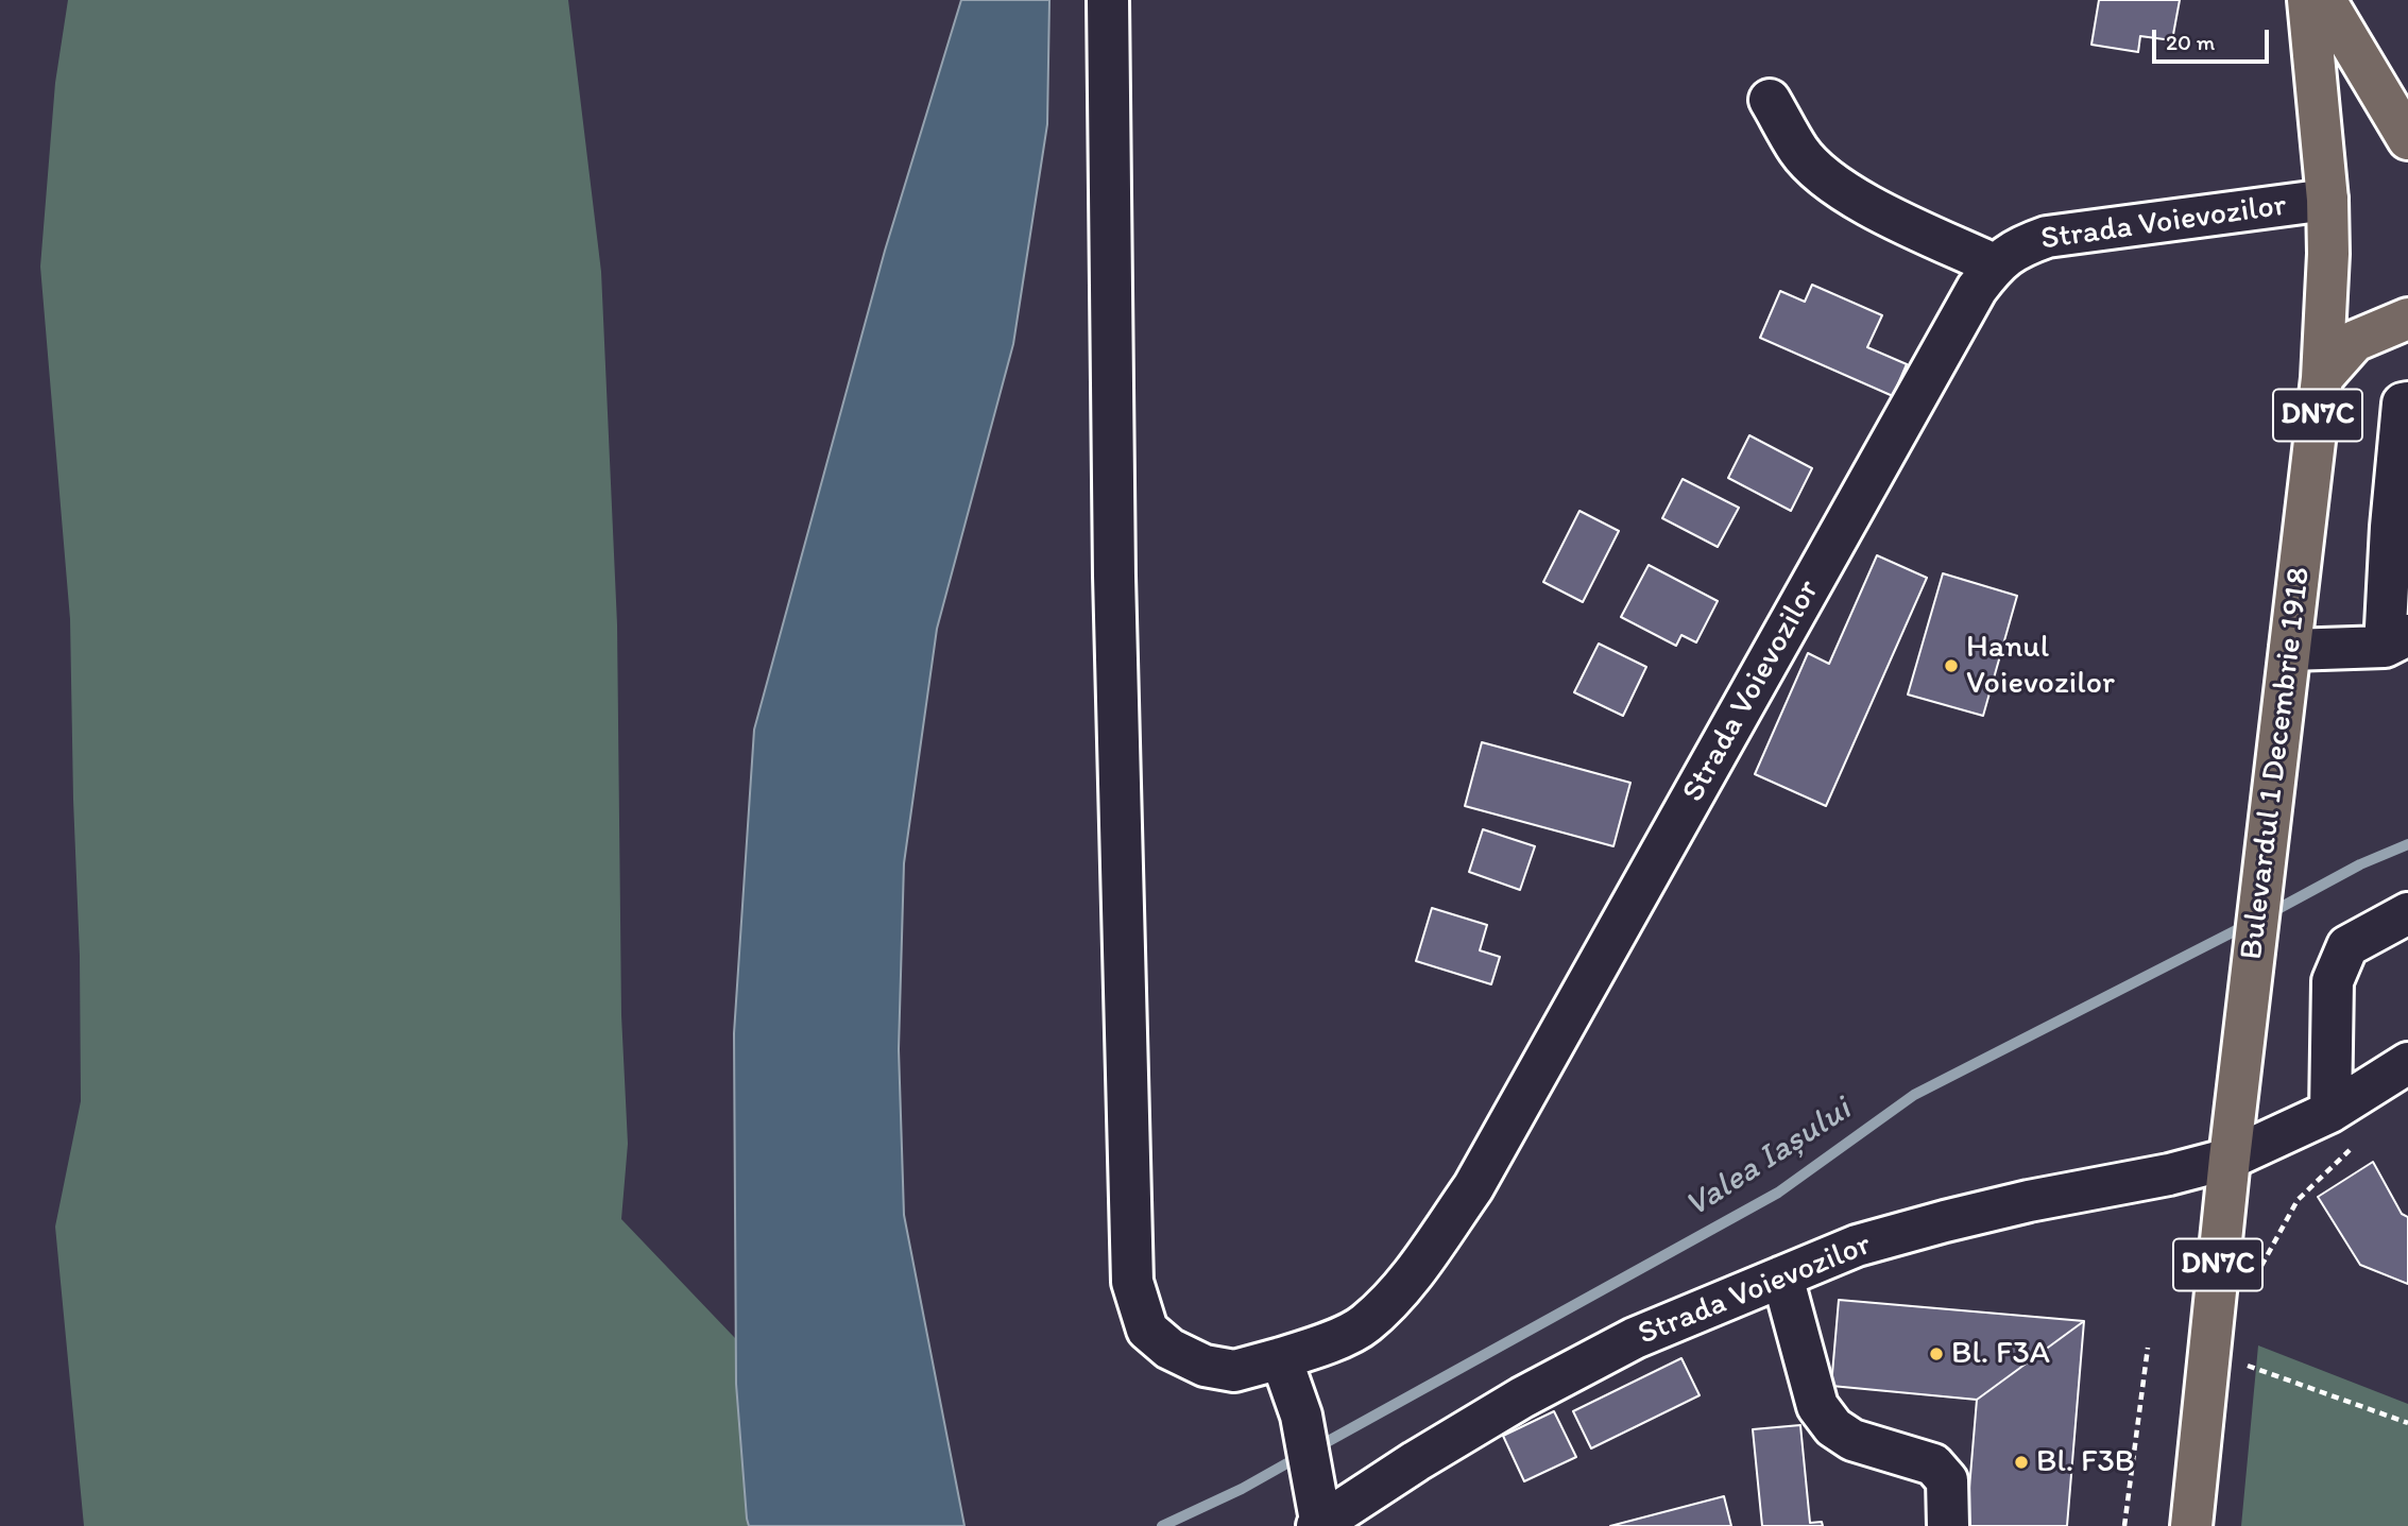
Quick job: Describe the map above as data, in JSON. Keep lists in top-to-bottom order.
{
  "streets": {
    "main road": ["DN7C", "Bulevardul 1 Decembrie 1918"],
    "street": ["Strada Voievozilor"]
  },
  "crossings": [
    ["Strada Voievozilor", "Bulevardul 1 Decembrie 1918"]
  ],
  "water": ["Valea Iașului"],
  "places": ["Hanul Voievozilor", "Bl. F3A", "Bl. F3B"],
  "scale_bar": "20 m"
}
